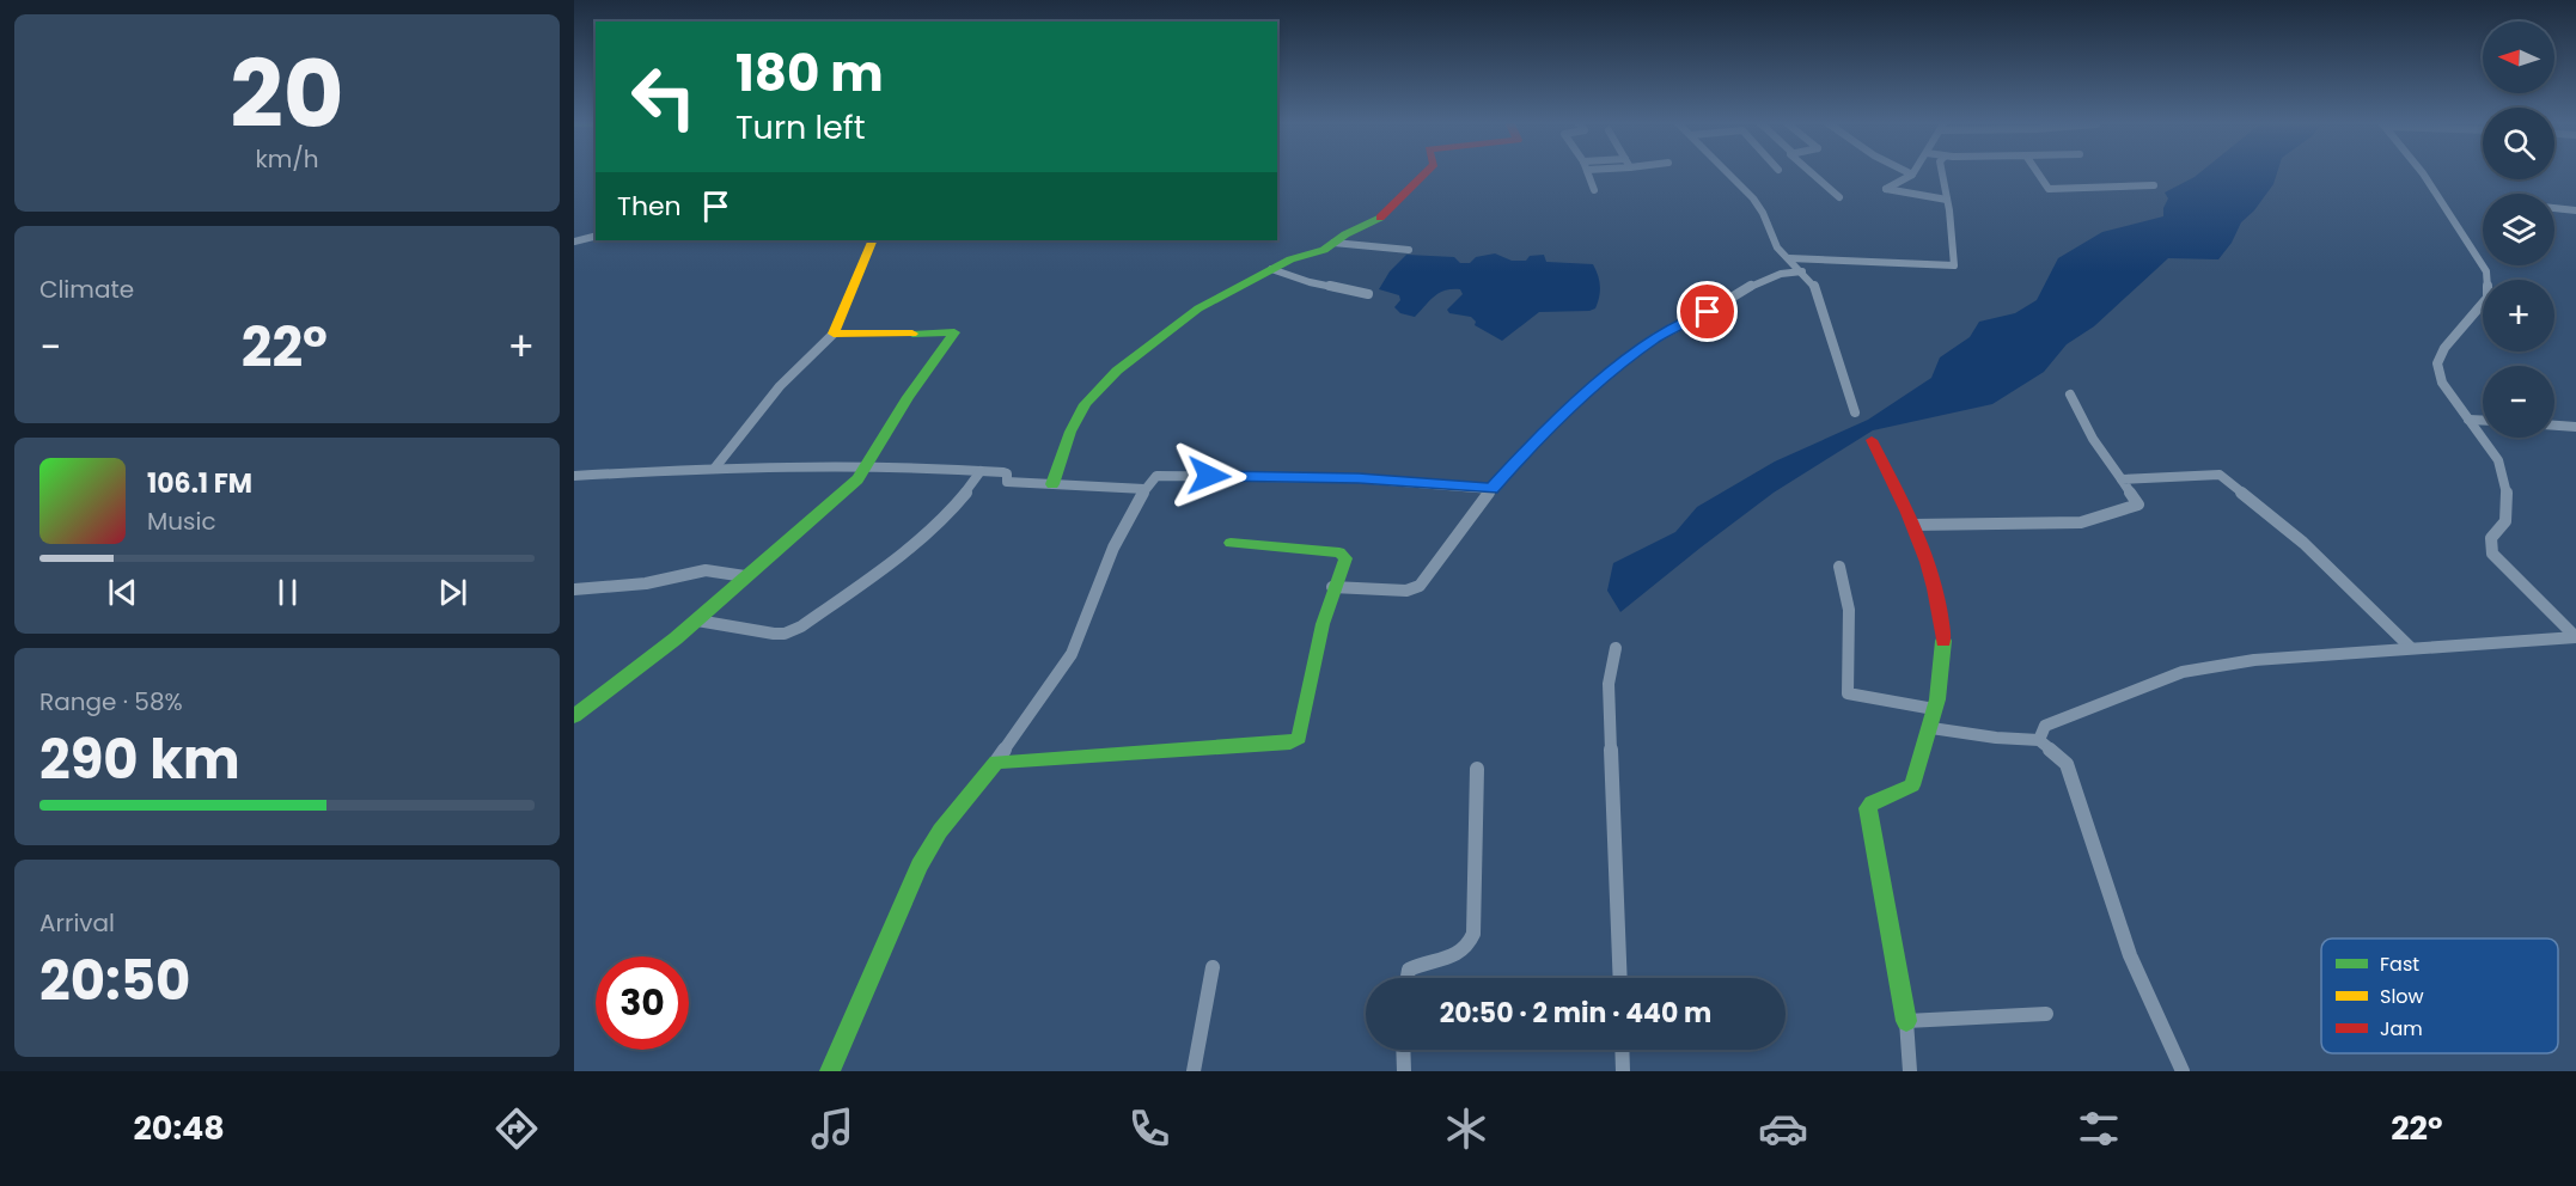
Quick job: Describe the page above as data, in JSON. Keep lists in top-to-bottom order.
{
  "legend": ["Fast", "Slow", "Jam"],
  "north": "left",
  "page": {
    "tile": [
      ["20", "km/h"],
      "Climate",
      ["Range · 58%", "290 km"],
      ["Arrival", "20:50"]
    ],
    "map_buttons": ["+", "−"],
    "turn": ["180 m", "Turn left"],
    "then": "Then",
    "heat": ["−", "22°", "+"],
    "song": ["106.1 FM", "Music"],
    "limit": "30",
    "trip": "20:50 · 2 min · 440 m",
    "tabs": ["20:48", "22°"]
  }
}
